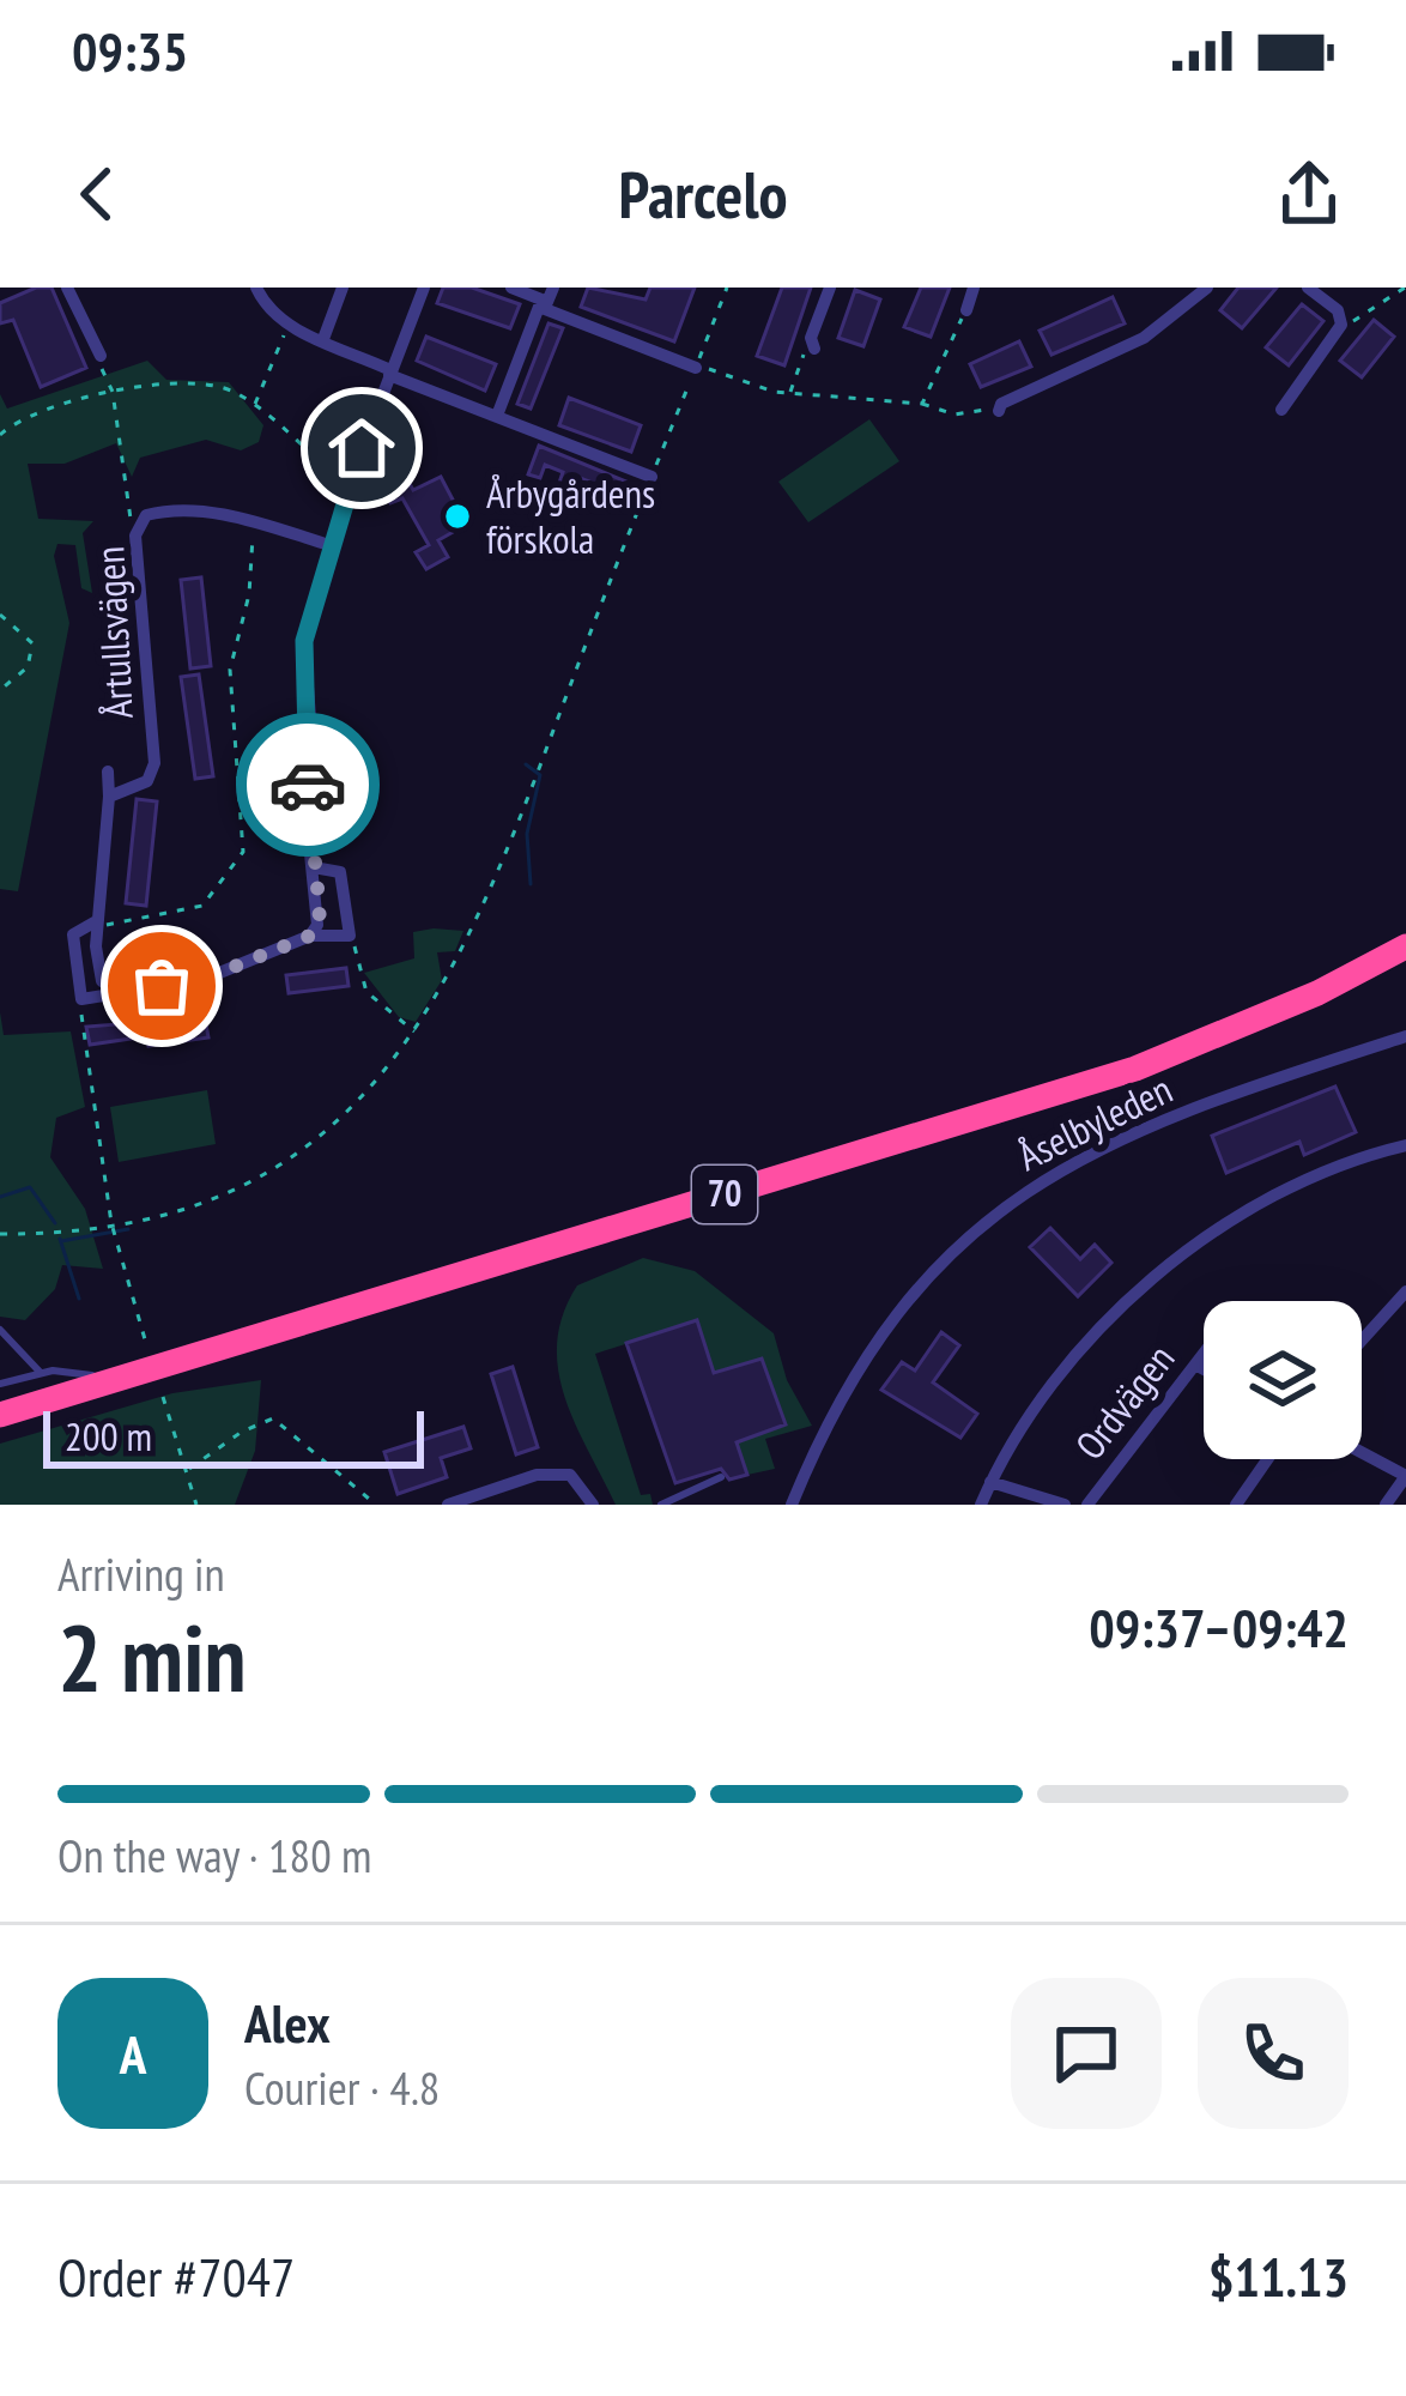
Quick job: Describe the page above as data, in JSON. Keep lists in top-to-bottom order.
{
  "streets": {
    "highway": ["70"],
    "street": ["Årtullsvägen", "Åselbyleden", "Ordvägen"]
  },
  "places": ["Årbygårdens förskola"],
  "scale_bar": "200 m",
  "page": {
    "status": "09:35",
    "header": "Parcelo",
    "scale": "200 m",
    "heading": ["2 min", "Arriving in", "09:37–09:42"],
    "panel": [
      "Alex",
      "Courier · 4.8",
      "Order #7047",
      "$11.13"
    ],
    "bar": "On the way · 180 m",
    "round": "A"
  }
}
